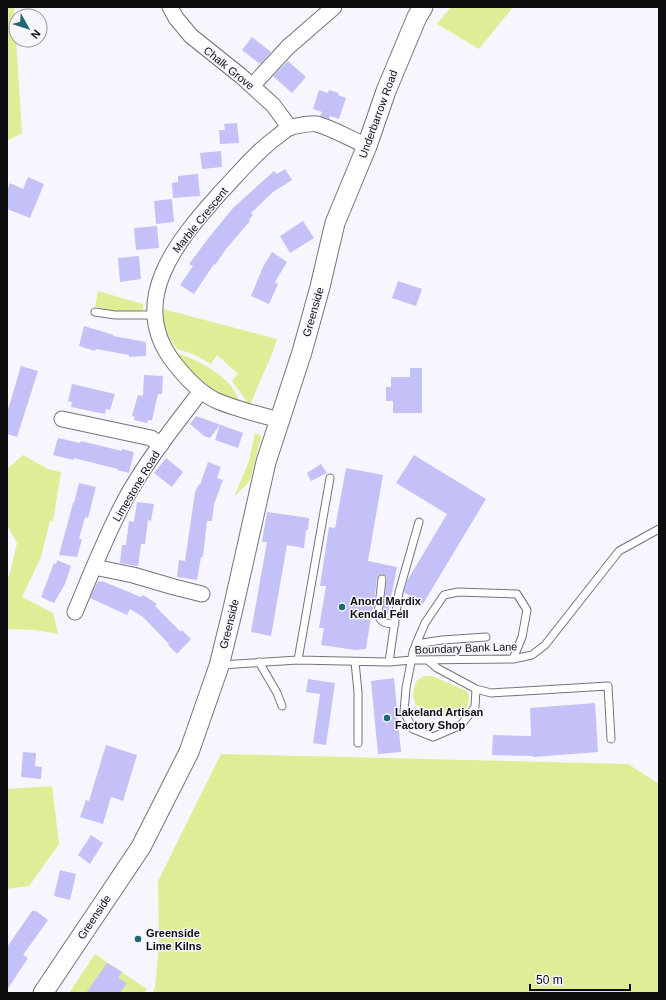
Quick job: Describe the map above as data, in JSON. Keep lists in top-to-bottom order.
{
  "streets": {
    "street": [
      "Chalk Grove",
      "Underbarrow Road",
      "Marble Crescent",
      "Greenside",
      "Limestone Road"
    ],
    "lane": ["Boundary Bank Lane"]
  },
  "crossings": [
    ["Chalk Grove", "Marble Crescent"],
    ["Underbarrow Road", "Marble Crescent"],
    ["Underbarrow Road", "Greenside"],
    ["Marble Crescent", "Greenside"],
    ["Marble Crescent", "Limestone Road"],
    ["Greenside", "Boundary Bank Lane"]
  ],
  "places": ["Anord Mardix Kendal Fell", "Lakeland Artisan Factory Shop", "Greenside Lime Kilns"],
  "scale_bar": "50 m",
  "north": "bottom right"
}
